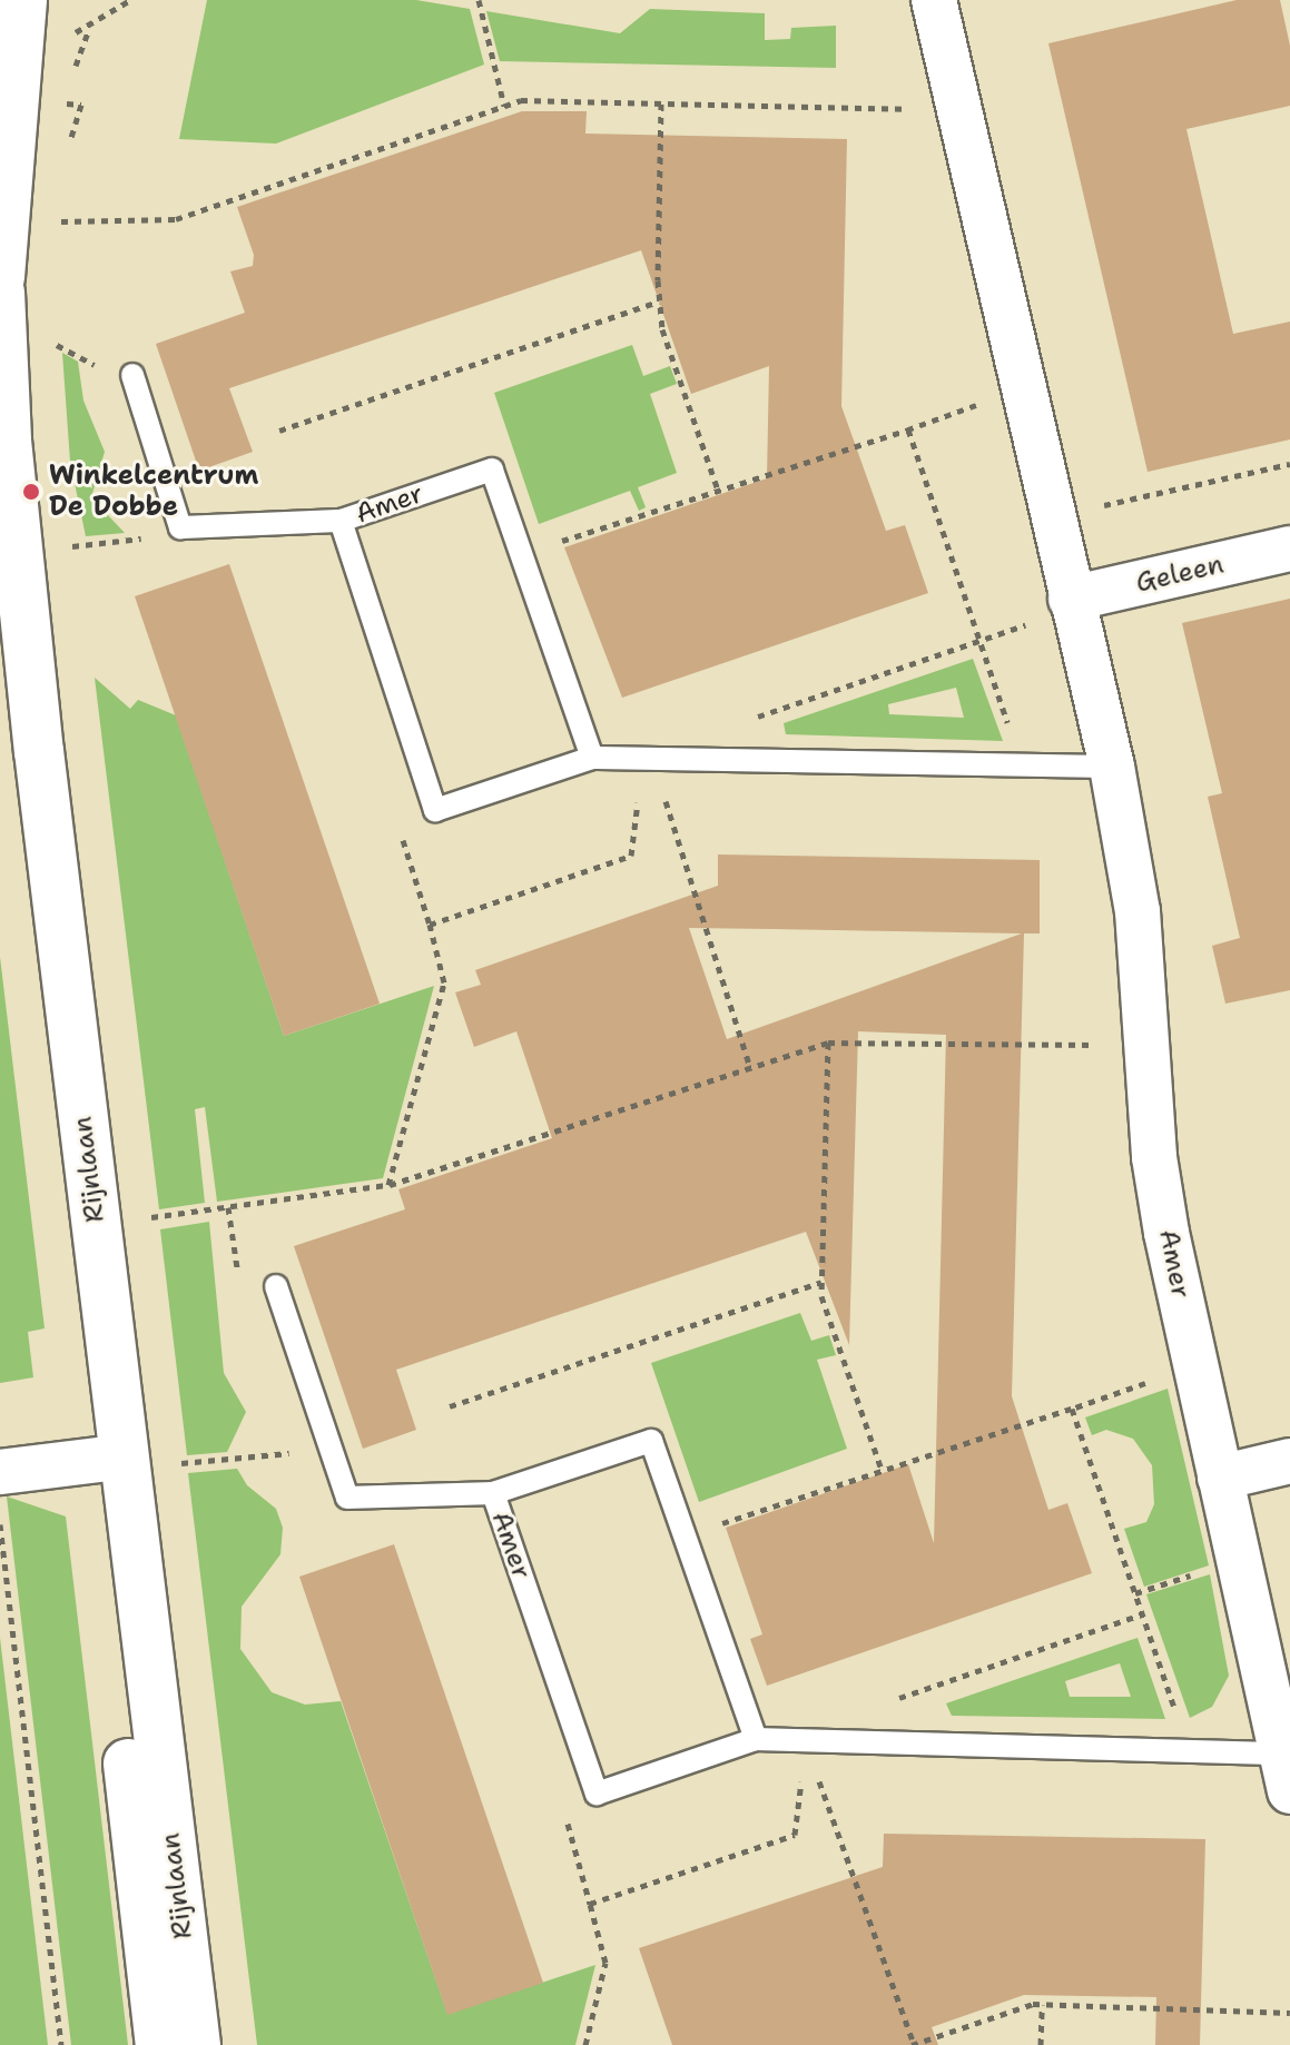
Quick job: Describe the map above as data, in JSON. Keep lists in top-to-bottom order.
{
  "streets": {
    "street": ["Amer", "Geleen", "Rijnlaan"]
  },
  "crossings": [
    ["Amer", "Geleen"]
  ],
  "places": ["Winkelcentrum De Dobbe"]
}
